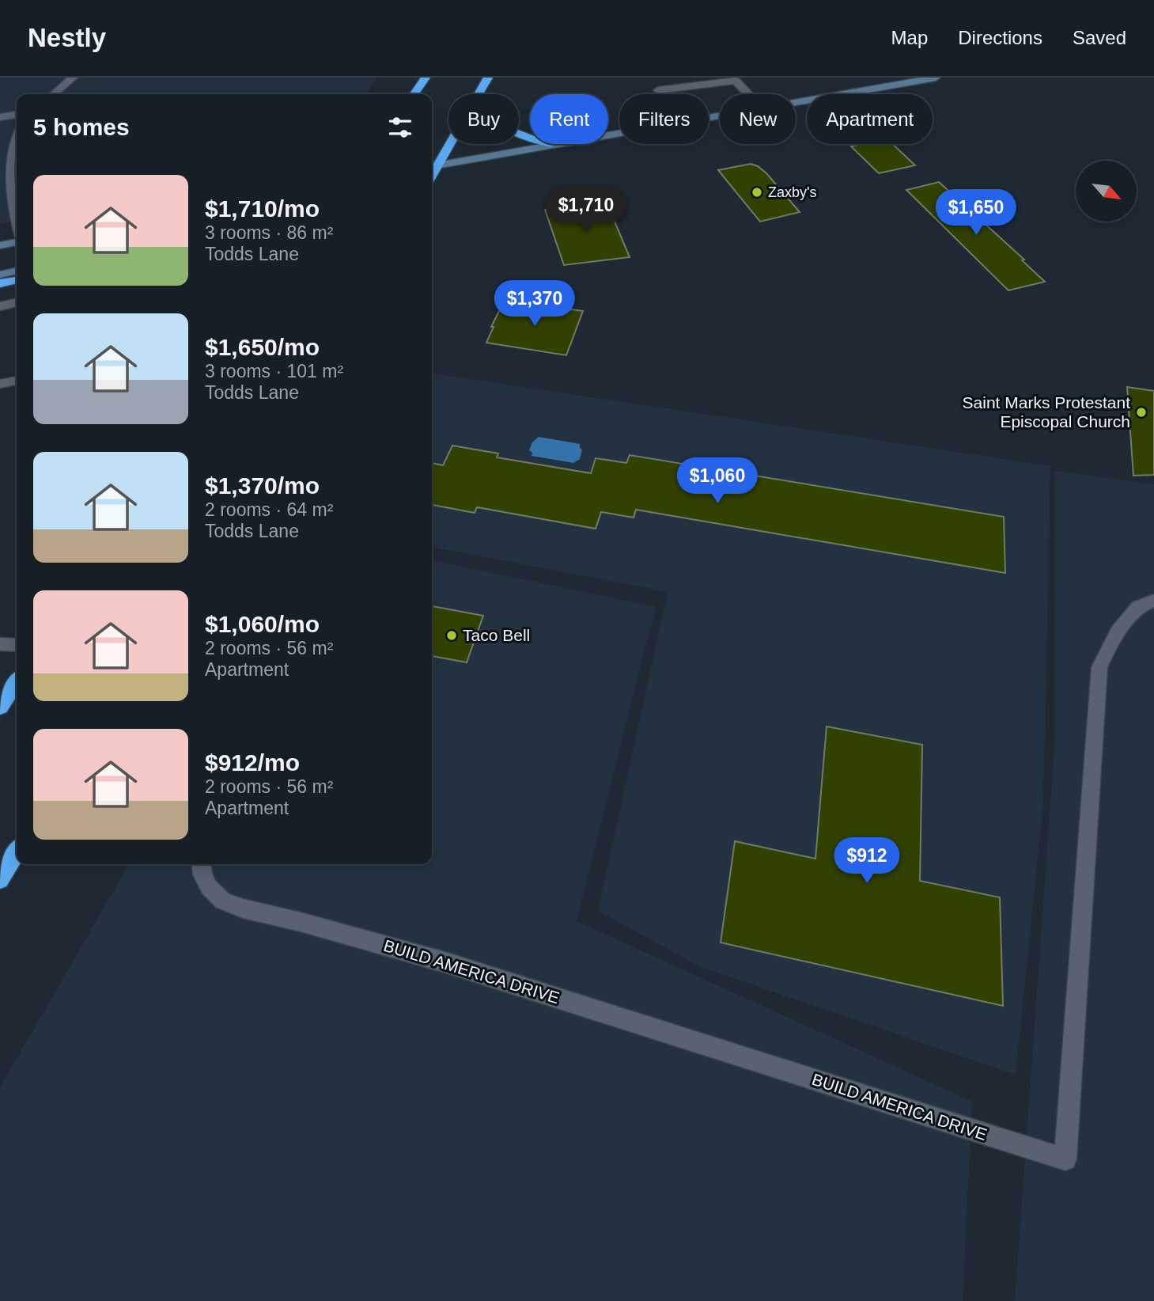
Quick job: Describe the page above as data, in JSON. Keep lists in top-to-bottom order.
{
  "streets": {
    "lane": ["BUILD AMERICA DRIVE"]
  },
  "places": ["Zaxby's", "Saint Marks Protestant Episcopal Church", "Taco Bell"],
  "north": "bottom right",
  "page": {
    "header": "Nestly",
    "nav": ["Map", "Directions", "Saved"],
    "chip": [
      "Buy",
      "Rent",
      "Filters",
      "New",
      "Apartment"
    ],
    "heading": "5 homes",
    "list": [
      {
        "name": "$1,710/mo",
        "note": "3 rooms · 86 m² · Todds Lane"
      },
      {
        "name": "$1,650/mo",
        "note": "3 rooms · 101 m² · Todds Lane"
      },
      {
        "name": "$1,370/mo",
        "note": "2 rooms · 64 m² · Todds Lane"
      },
      {
        "name": "$1,060/mo",
        "note": "2 rooms · 56 m² · Apartment"
      },
      {
        "name": "$912/mo",
        "note": "2 rooms · 56 m² · Apartment"
      }
    ],
    "price": [
      "$1,710",
      "$1,650",
      "$1,370",
      "$1,060",
      "$912"
    ]
  }
}
